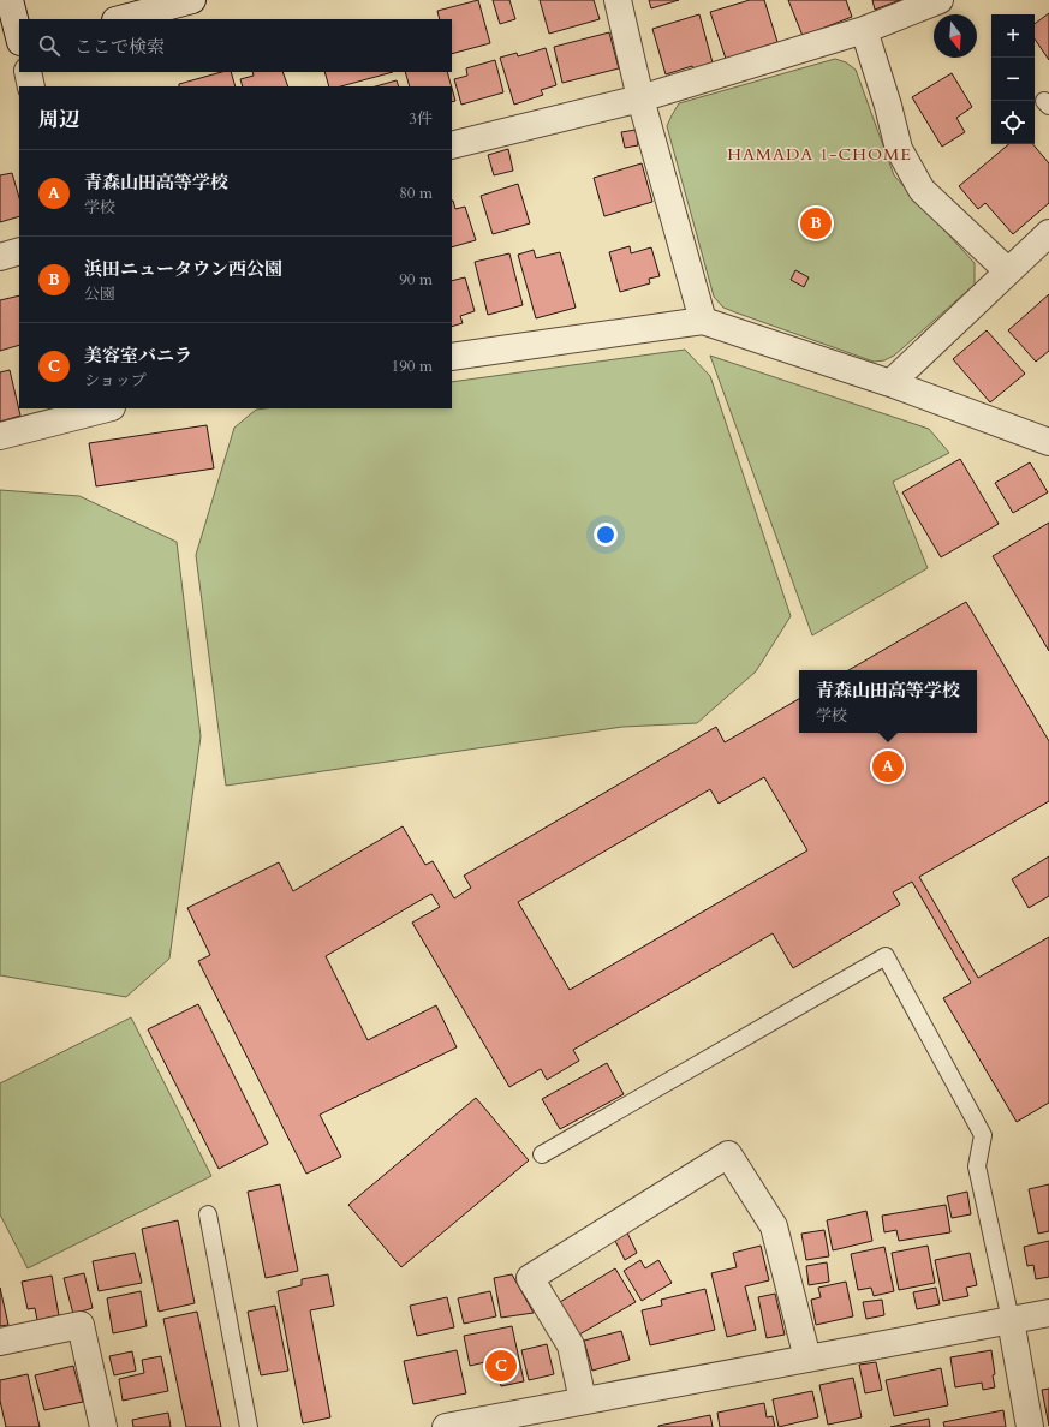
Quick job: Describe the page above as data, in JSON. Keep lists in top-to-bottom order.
{
  "districts": ["HAMADA 1-CHOME"],
  "north": "bottom",
  "page": {
    "map_buttons": ["+", "−"],
    "search": "ここで検索",
    "heading": ["周辺", "3件"],
    "list": [
      {
        "mark": "A",
        "name": "青森山田高等学校",
        "note": "学校",
        "value": "80 m"
      },
      {
        "mark": "B",
        "name": "浜田ニュータウン西公園",
        "note": "公園",
        "value": "90 m"
      },
      {
        "mark": "C",
        "name": "美容室バニラ",
        "note": "ショップ",
        "value": "190 m"
      }
    ],
    "pins": ["B", "A", "C"],
    "popup": ["青森山田高等学校", "学校"]
  }
}
